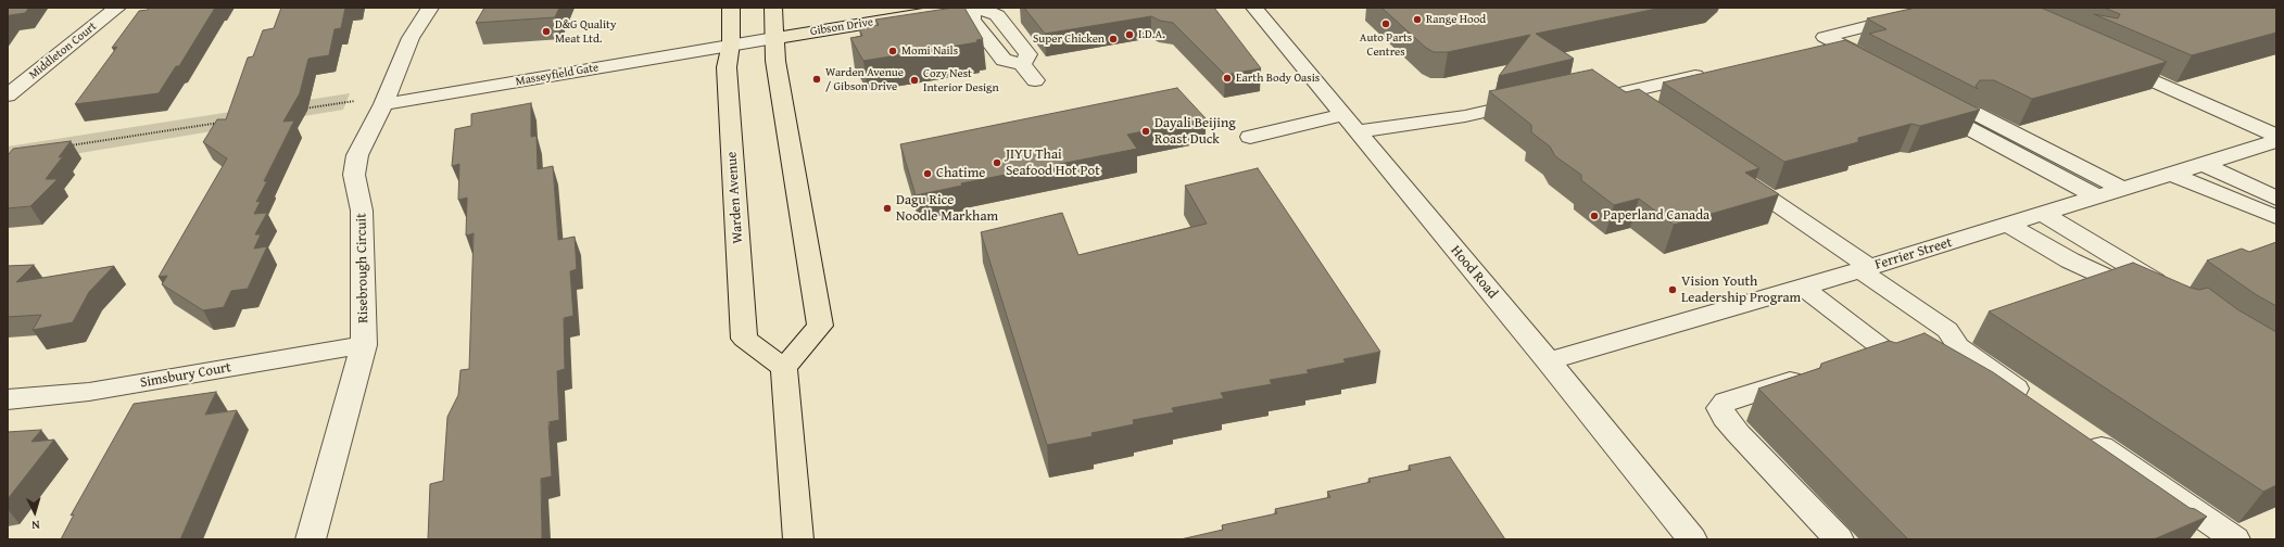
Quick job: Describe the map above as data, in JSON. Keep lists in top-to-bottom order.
{
  "streets": {
    "main road": ["Gibson Drive", "Warden Avenue"],
    "street": [
      "Middleton Court",
      "Masseyfield Gate",
      "Ferrier Street",
      "Risebrough Circuit",
      "Hood Road",
      "Simsbury Court"
    ]
  },
  "crossings": [
    ["Gibson Drive", "Masseyfield Gate"],
    ["Masseyfield Gate", "Warden Avenue"],
    ["Masseyfield Gate", "Risebrough Circuit"],
    ["Ferrier Street", "Hood Road"],
    ["Risebrough Circuit", "Simsbury Court"]
  ],
  "places": [
    "Range Hood",
    "Auto Parts Centres",
    "D&G Quality Meat Ltd.",
    "I.D.A.",
    "Super Chicken",
    "Momi Nails",
    "Earth Body Oasis",
    "Warden Avenue / Gibson Drive",
    "Cozy Nest Interior Design",
    "Dayali Beijing Roast Duck",
    "JIYU Thai Seafood Hot Pot",
    "Chatime",
    "Dagu Rice Noodle Markham",
    "Paperland Canada",
    "Vision Youth Leadership Program"
  ],
  "north": "bottom"
}
